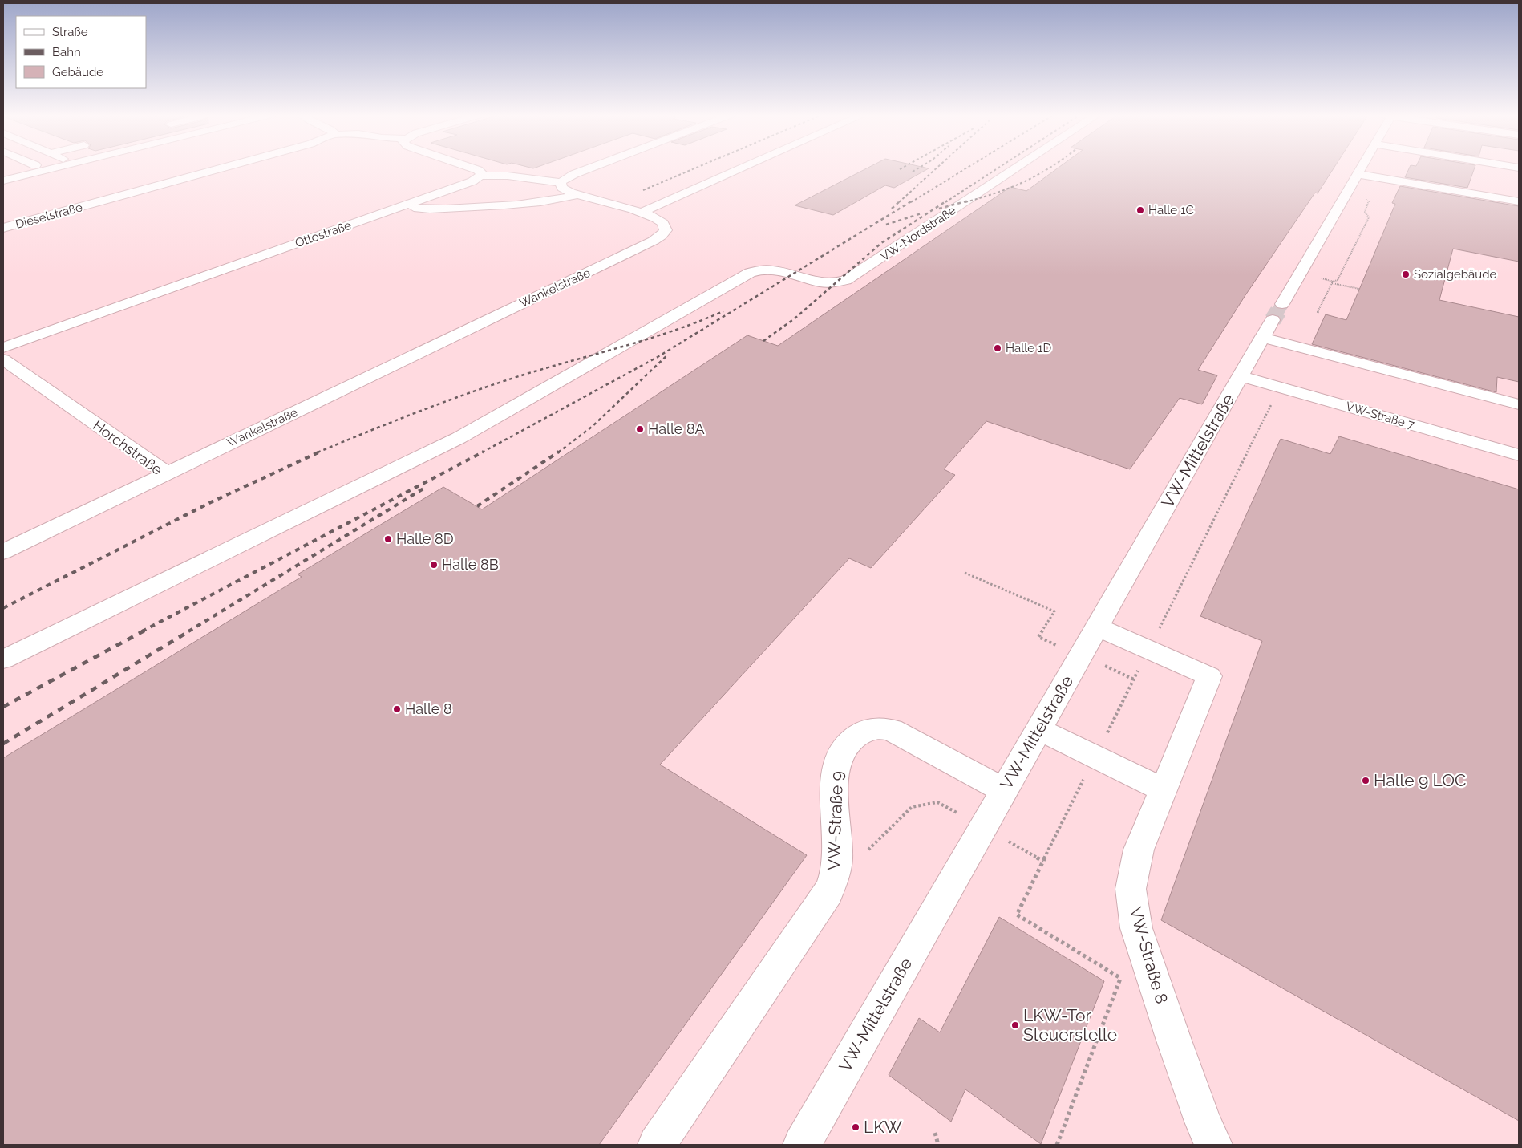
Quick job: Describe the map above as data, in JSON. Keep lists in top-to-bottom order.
{
  "streets": {
    "street": [
      "Dieselstraße",
      "VW-Nordstraße",
      "Ottostraße",
      "Wankelstraße",
      "VW-Straße 7",
      "Horchstraße",
      "VW-Mittelstraße",
      "VW-Straße 9",
      "VW-Straße 8"
    ]
  },
  "crossings": [
    ["Wankelstraße", "Horchstraße"],
    ["VW-Straße 7", "VW-Mittelstraße"],
    ["VW-Mittelstraße", "VW-Straße 9"],
    ["VW-Mittelstraße", "VW-Straße 8"]
  ],
  "places": [
    "Halle 1C",
    "Sozialgebäude",
    "Halle 1D",
    "Halle 8A",
    "Halle 8D",
    "Halle 8B",
    "Halle 8",
    "Halle 9 LOC",
    "LKW-Tor Steuerstelle",
    "LKW"
  ],
  "legend": ["Straße", "Bahn", "Gebäude"]
}
